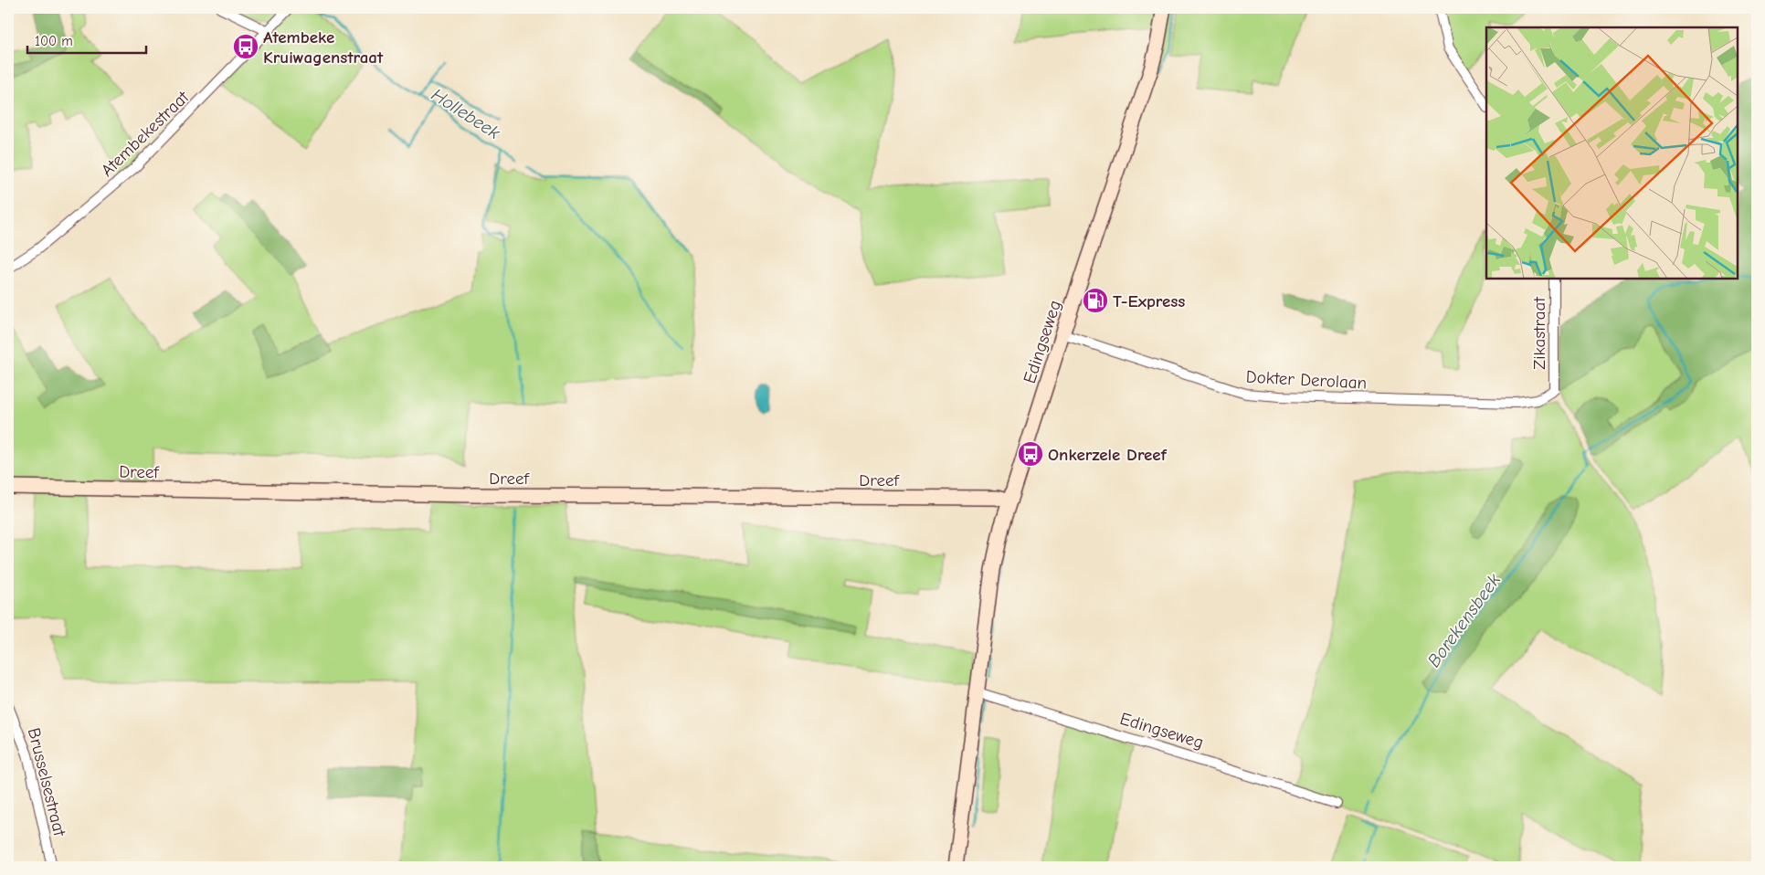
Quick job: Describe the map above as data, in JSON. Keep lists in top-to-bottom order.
{
  "streets": {
    "street": [
      "Atembekestraat",
      "Zikastraat",
      "Edingseweg",
      "Dokter Derolaan",
      "Dreef",
      "Brusselsestraat"
    ]
  },
  "crossings": [
    ["Zikastraat", "Dokter Derolaan"],
    ["Edingseweg", "Dokter Derolaan"],
    ["Edingseweg", "Dreef"]
  ],
  "water": ["Hollebeek", "Borekensbeek"],
  "places": {
    "bus stop": ["Atembeke Kruiwagenstraat", "Onkerzele Dreef"],
    "fuel station": ["T-Express"]
  },
  "scale_bar": "100 m"
}
